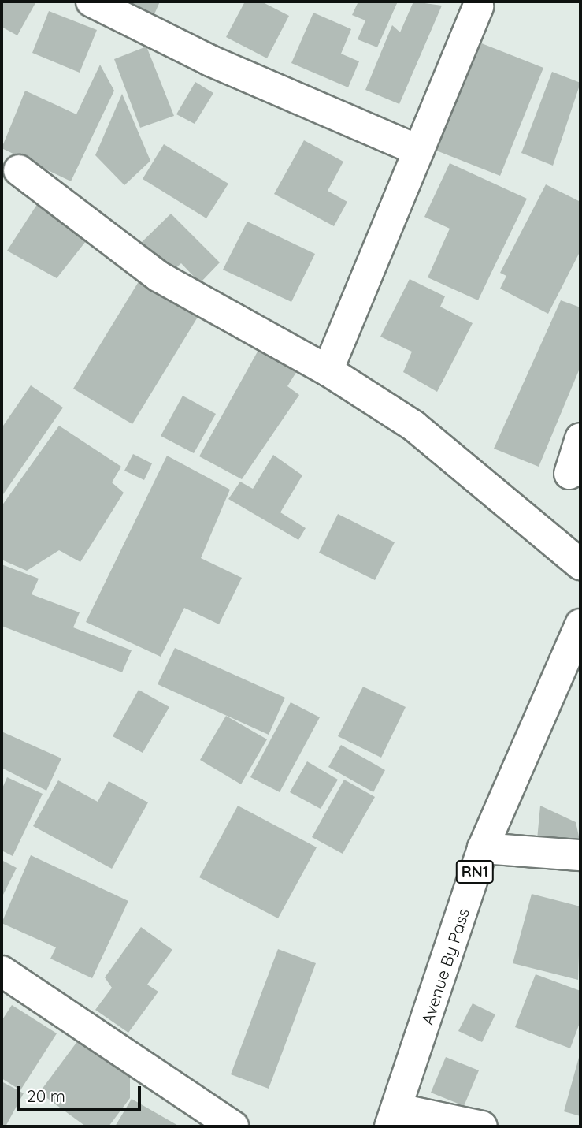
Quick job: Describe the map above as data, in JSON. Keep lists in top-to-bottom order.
{
  "streets": {
    "main road": ["RN1", "Avenue By Pass"]
  },
  "scale_bar": "20 m"
}
